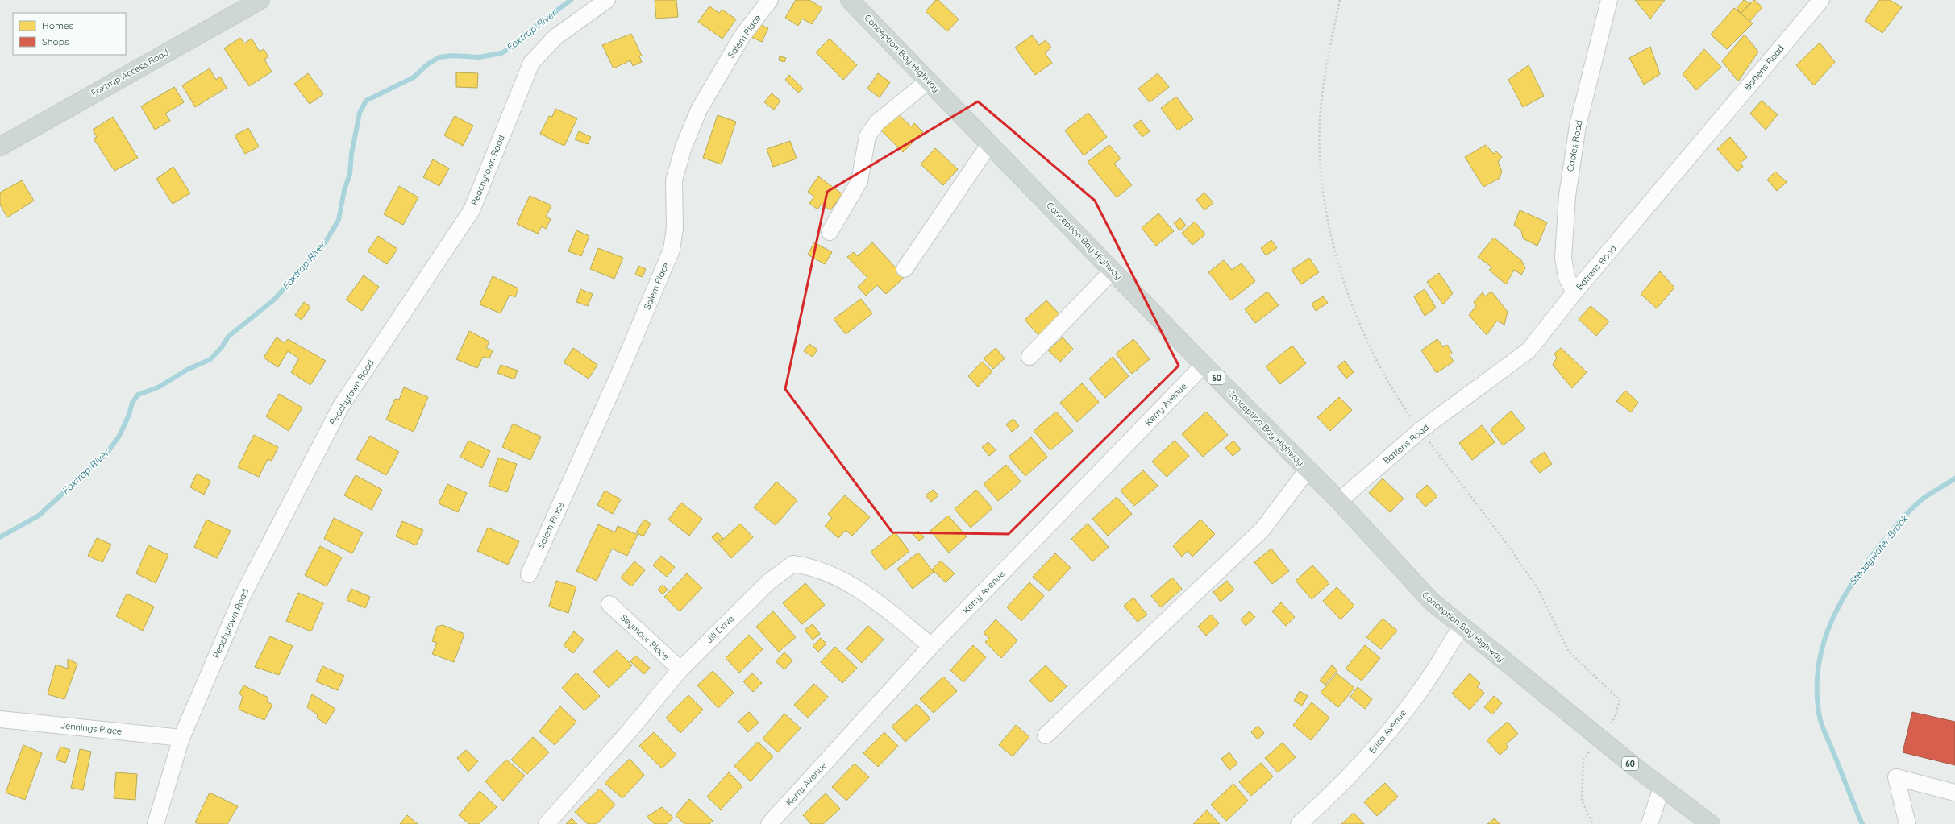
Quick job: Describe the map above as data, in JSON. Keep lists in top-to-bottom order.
{
  "streets": {
    "main road": ["Conception Bay Highway", "Foxtrap Access Road", "60"],
    "street": [
      "Salem Place",
      "Battens Road",
      "Cables Road",
      "Peachytown Road",
      "Kerry Avenue",
      "Jill Drive",
      "Seymour Place",
      "Jennings Place",
      "Erica Avenue"
    ]
  },
  "crossings": [
    ["Conception Bay Highway", "Battens Road"],
    ["Conception Bay Highway", "Kerry Avenue"],
    ["Conception Bay Highway", "Erica Avenue"],
    ["Battens Road", "Cables Road"],
    ["Peachytown Road", "Jennings Place"],
    ["Kerry Avenue", "Jill Drive"],
    ["Jill Drive", "Seymour Place"]
  ],
  "water": ["Foxtrap River", "Steadywater Brook"],
  "legend": ["Homes", "Shops"]
}
